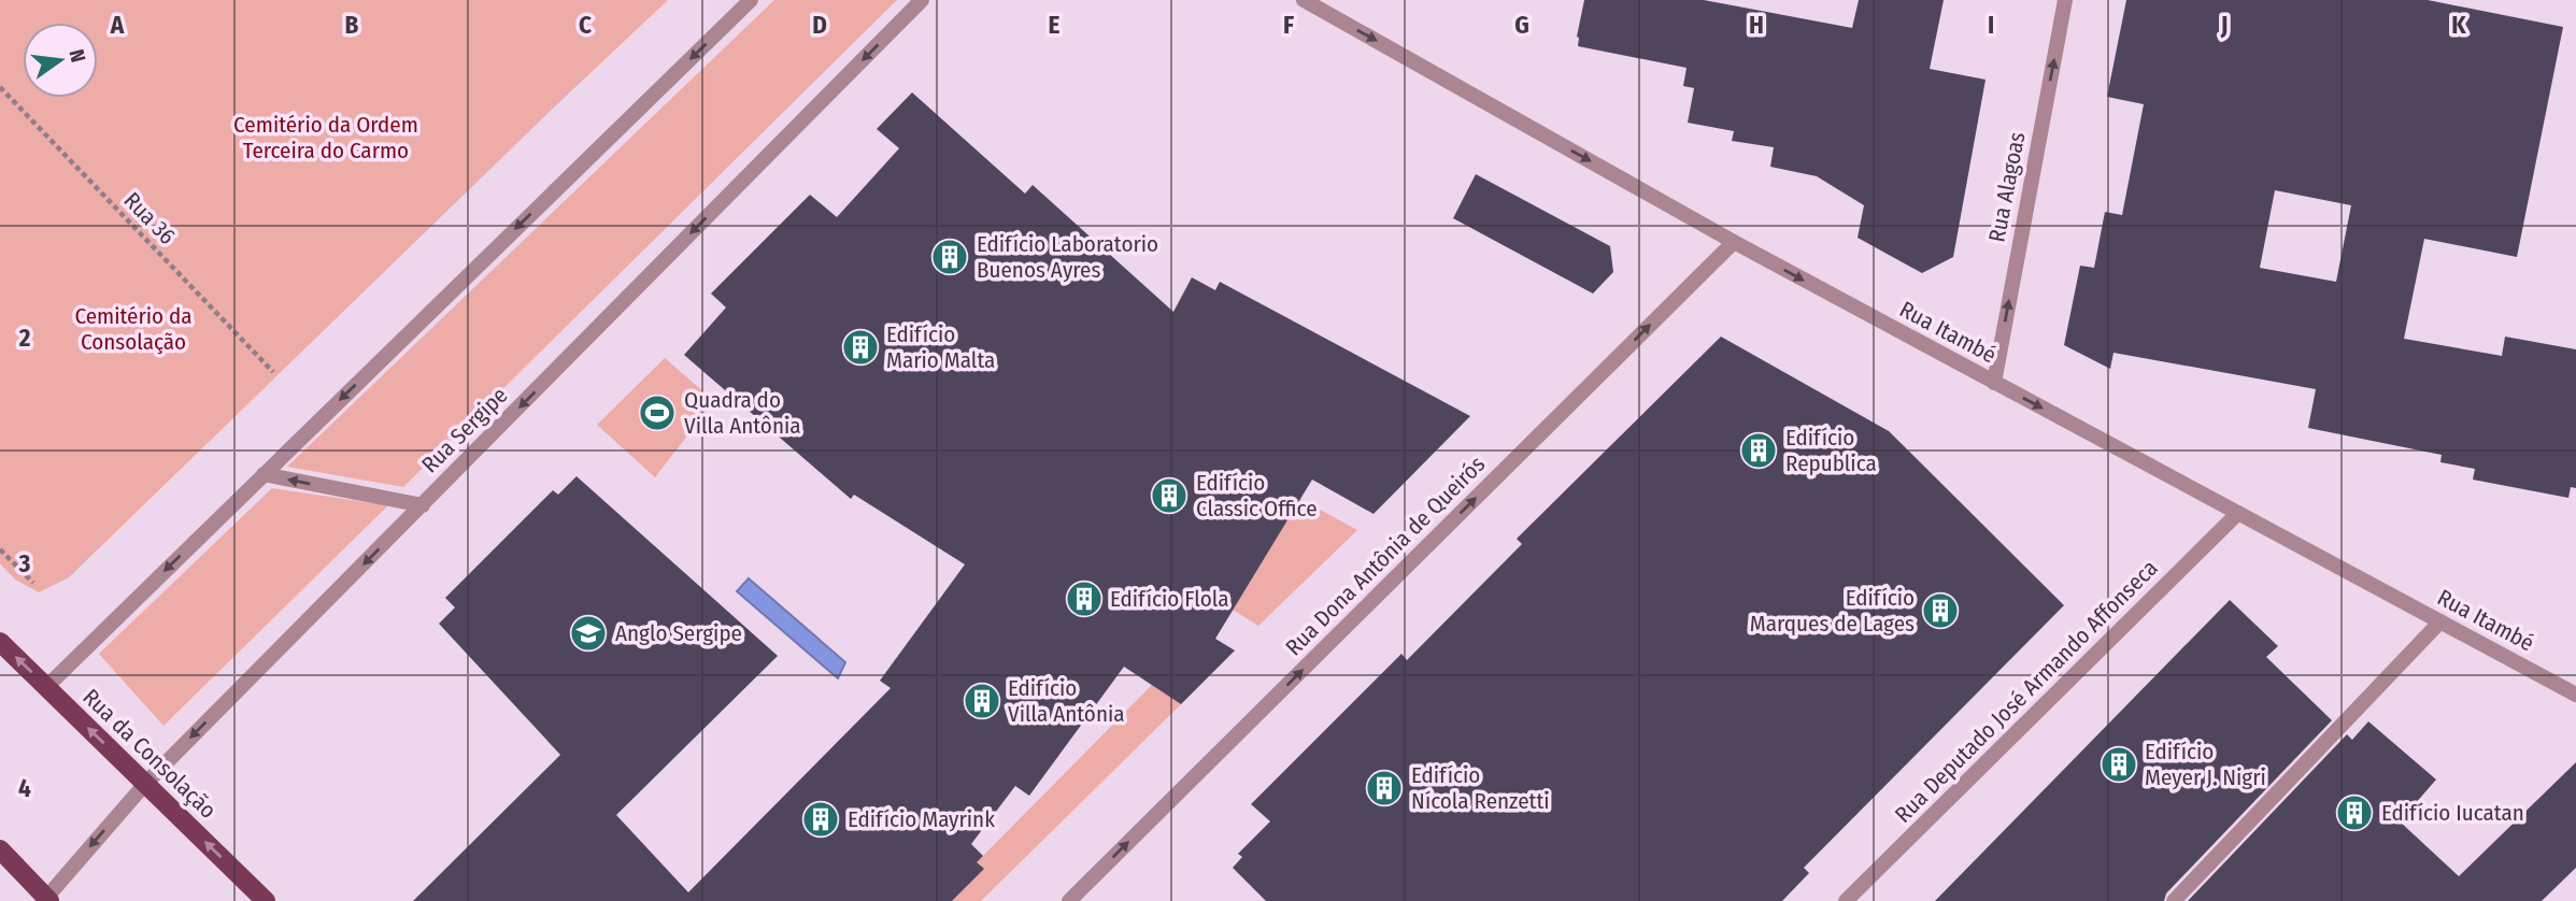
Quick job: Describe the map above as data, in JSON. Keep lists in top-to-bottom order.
{
  "streets": {
    "main road": ["Rua da Consolação"],
    "street": [
      "Rua Alagoas",
      "Rua Itambé",
      "Rua Sergipe",
      "Rua Dona Antônia de Queirós",
      "Rua Deputado José Armando Affonseca"
    ],
    "path": ["Rua 36"]
  },
  "crossings": [
    ["Rua Alagoas", "Rua Itambé"],
    ["Rua Itambé", "Rua Dona Antônia de Queirós"],
    ["Rua Itambé", "Rua Deputado José Armando Affonseca"],
    ["Rua Sergipe", "Rua da Consolação"]
  ],
  "one_way": [
    "Rua Alagoas",
    "Rua Itambé",
    "Rua Dona Antônia de Queirós",
    "Rua da Consolação"
  ],
  "parks": ["Cemitério da Ordem Terceira do Carmo", "Cemitério da Consolação"],
  "places": {
    "building": [
      "Edifício Laboratorio Buenos Ayres",
      "Edifício Mario Malta",
      "Edifício Republica",
      "Edifício Classic Office",
      "Edifício Flola",
      "Edifício Marques de Lages",
      "Edifício Villa Antônia",
      "Edifício Meyer J. Nigri",
      "Edifício Nícola Renzetti",
      "Edifício Iucatan",
      "Edifício Mayrink"
    ],
    "sports": ["Quadra do Villa Antônia"],
    "school or university": ["Anglo Sergipe"]
  },
  "north": "right",
  "grid": {
    "columns": [
      "A",
      "B",
      "C",
      "D",
      "E",
      "F",
      "G",
      "H",
      "I",
      "J",
      "K"
    ],
    "rows": ["2", "3", "4"]
  }
}
